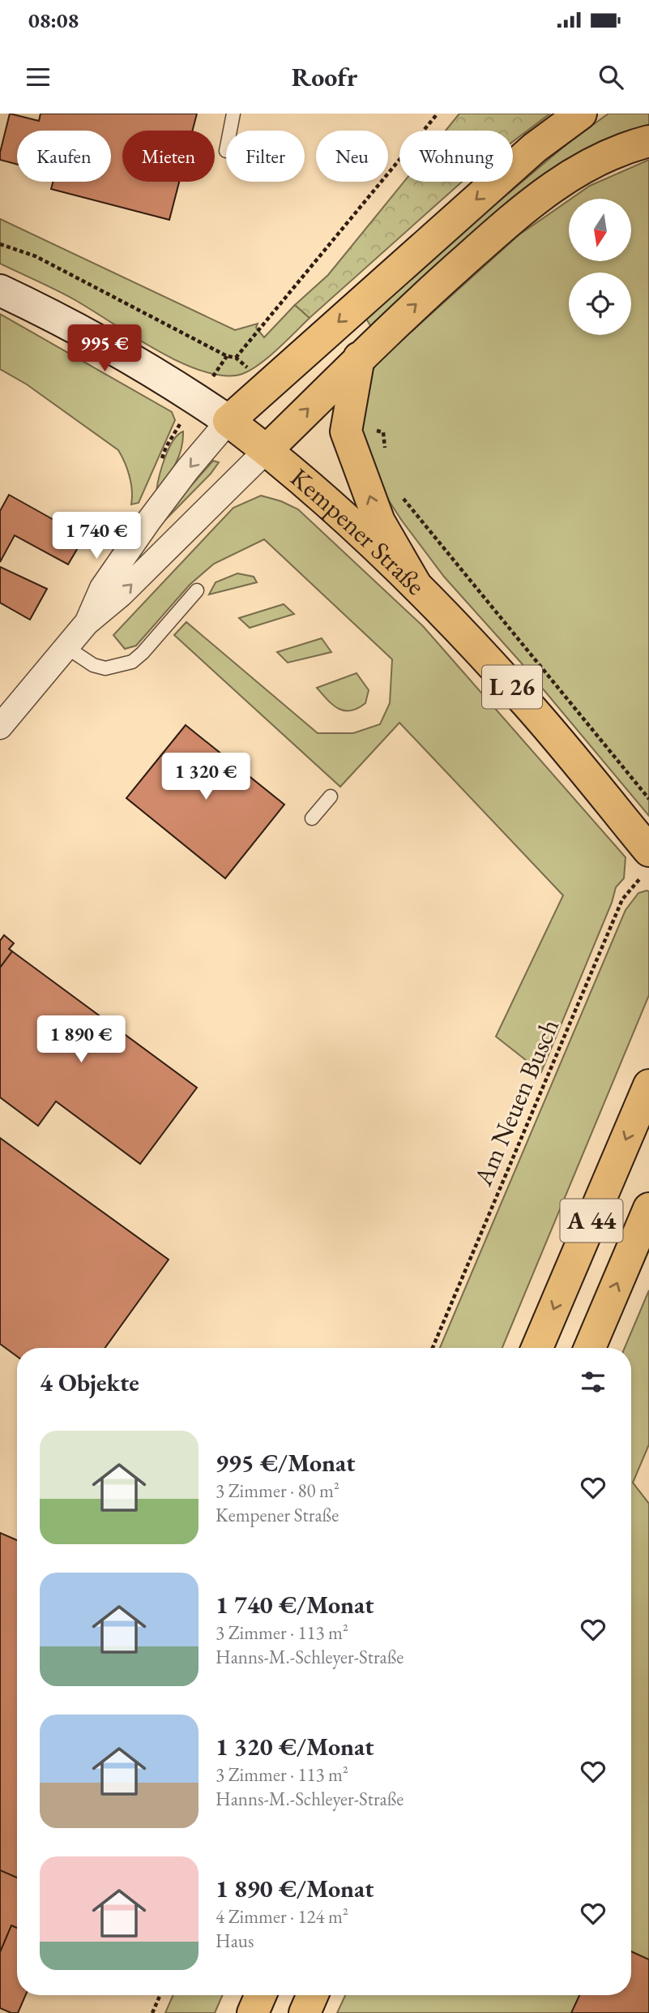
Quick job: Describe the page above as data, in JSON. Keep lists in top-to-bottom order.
{
  "streets": {
    "main road": ["Kempener Straße", "L 26", "A 44"],
    "path": ["Am Neuen Busch"]
  },
  "crossings": [
    ["Kempener Straße", "Am Neuen Busch"]
  ],
  "north": "bottom",
  "page": {
    "status": "08:08",
    "header": "Roofr",
    "chip": [
      "Kaufen",
      "Mieten",
      "Filter",
      "Neu",
      "Wohnung"
    ],
    "price": [
      "995 €",
      "1 740 €",
      "1 320 €",
      "1 890 €"
    ],
    "heading": "4 Objekte",
    "list": [
      {
        "name": "995 €/Monat",
        "note": "3 Zimmer · 80 m² · Kempener Straße"
      },
      {
        "name": "1 740 €/Monat",
        "note": "3 Zimmer · 113 m² · Hanns-M.-Schleyer-Straße"
      },
      {
        "name": "1 320 €/Monat",
        "note": "3 Zimmer · 113 m² · Hanns-M.-Schleyer-Straße"
      },
      {
        "name": "1 890 €/Monat",
        "note": "4 Zimmer · 124 m² · Haus"
      }
    ]
  }
}
